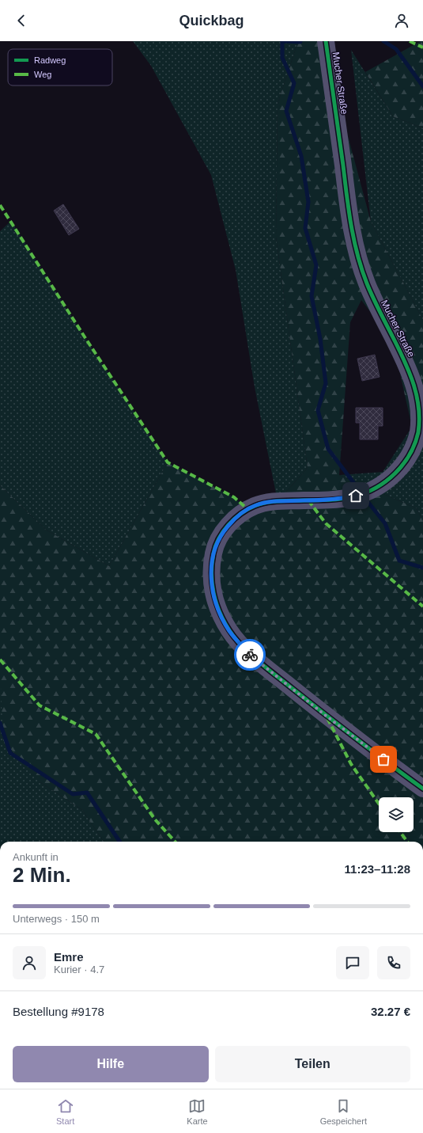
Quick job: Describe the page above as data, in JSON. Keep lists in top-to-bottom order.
{
  "streets": {
    "main road": ["Mucher Straße"]
  },
  "legend": ["Radweg", "Weg"],
  "page": {
    "header": "Quickbag",
    "heading": ["2 Min.", "Ankunft in", "11:23–11:28"],
    "panel": [
      "Emre",
      "Kurier · 4.7",
      "Bestellung #9178",
      "32.27 €"
    ],
    "bar": "Unterwegs · 150 m",
    "buttons": ["Hilfe", "Teilen"],
    "tabs": ["Start", "Karte", "Gespeichert"]
  }
}
